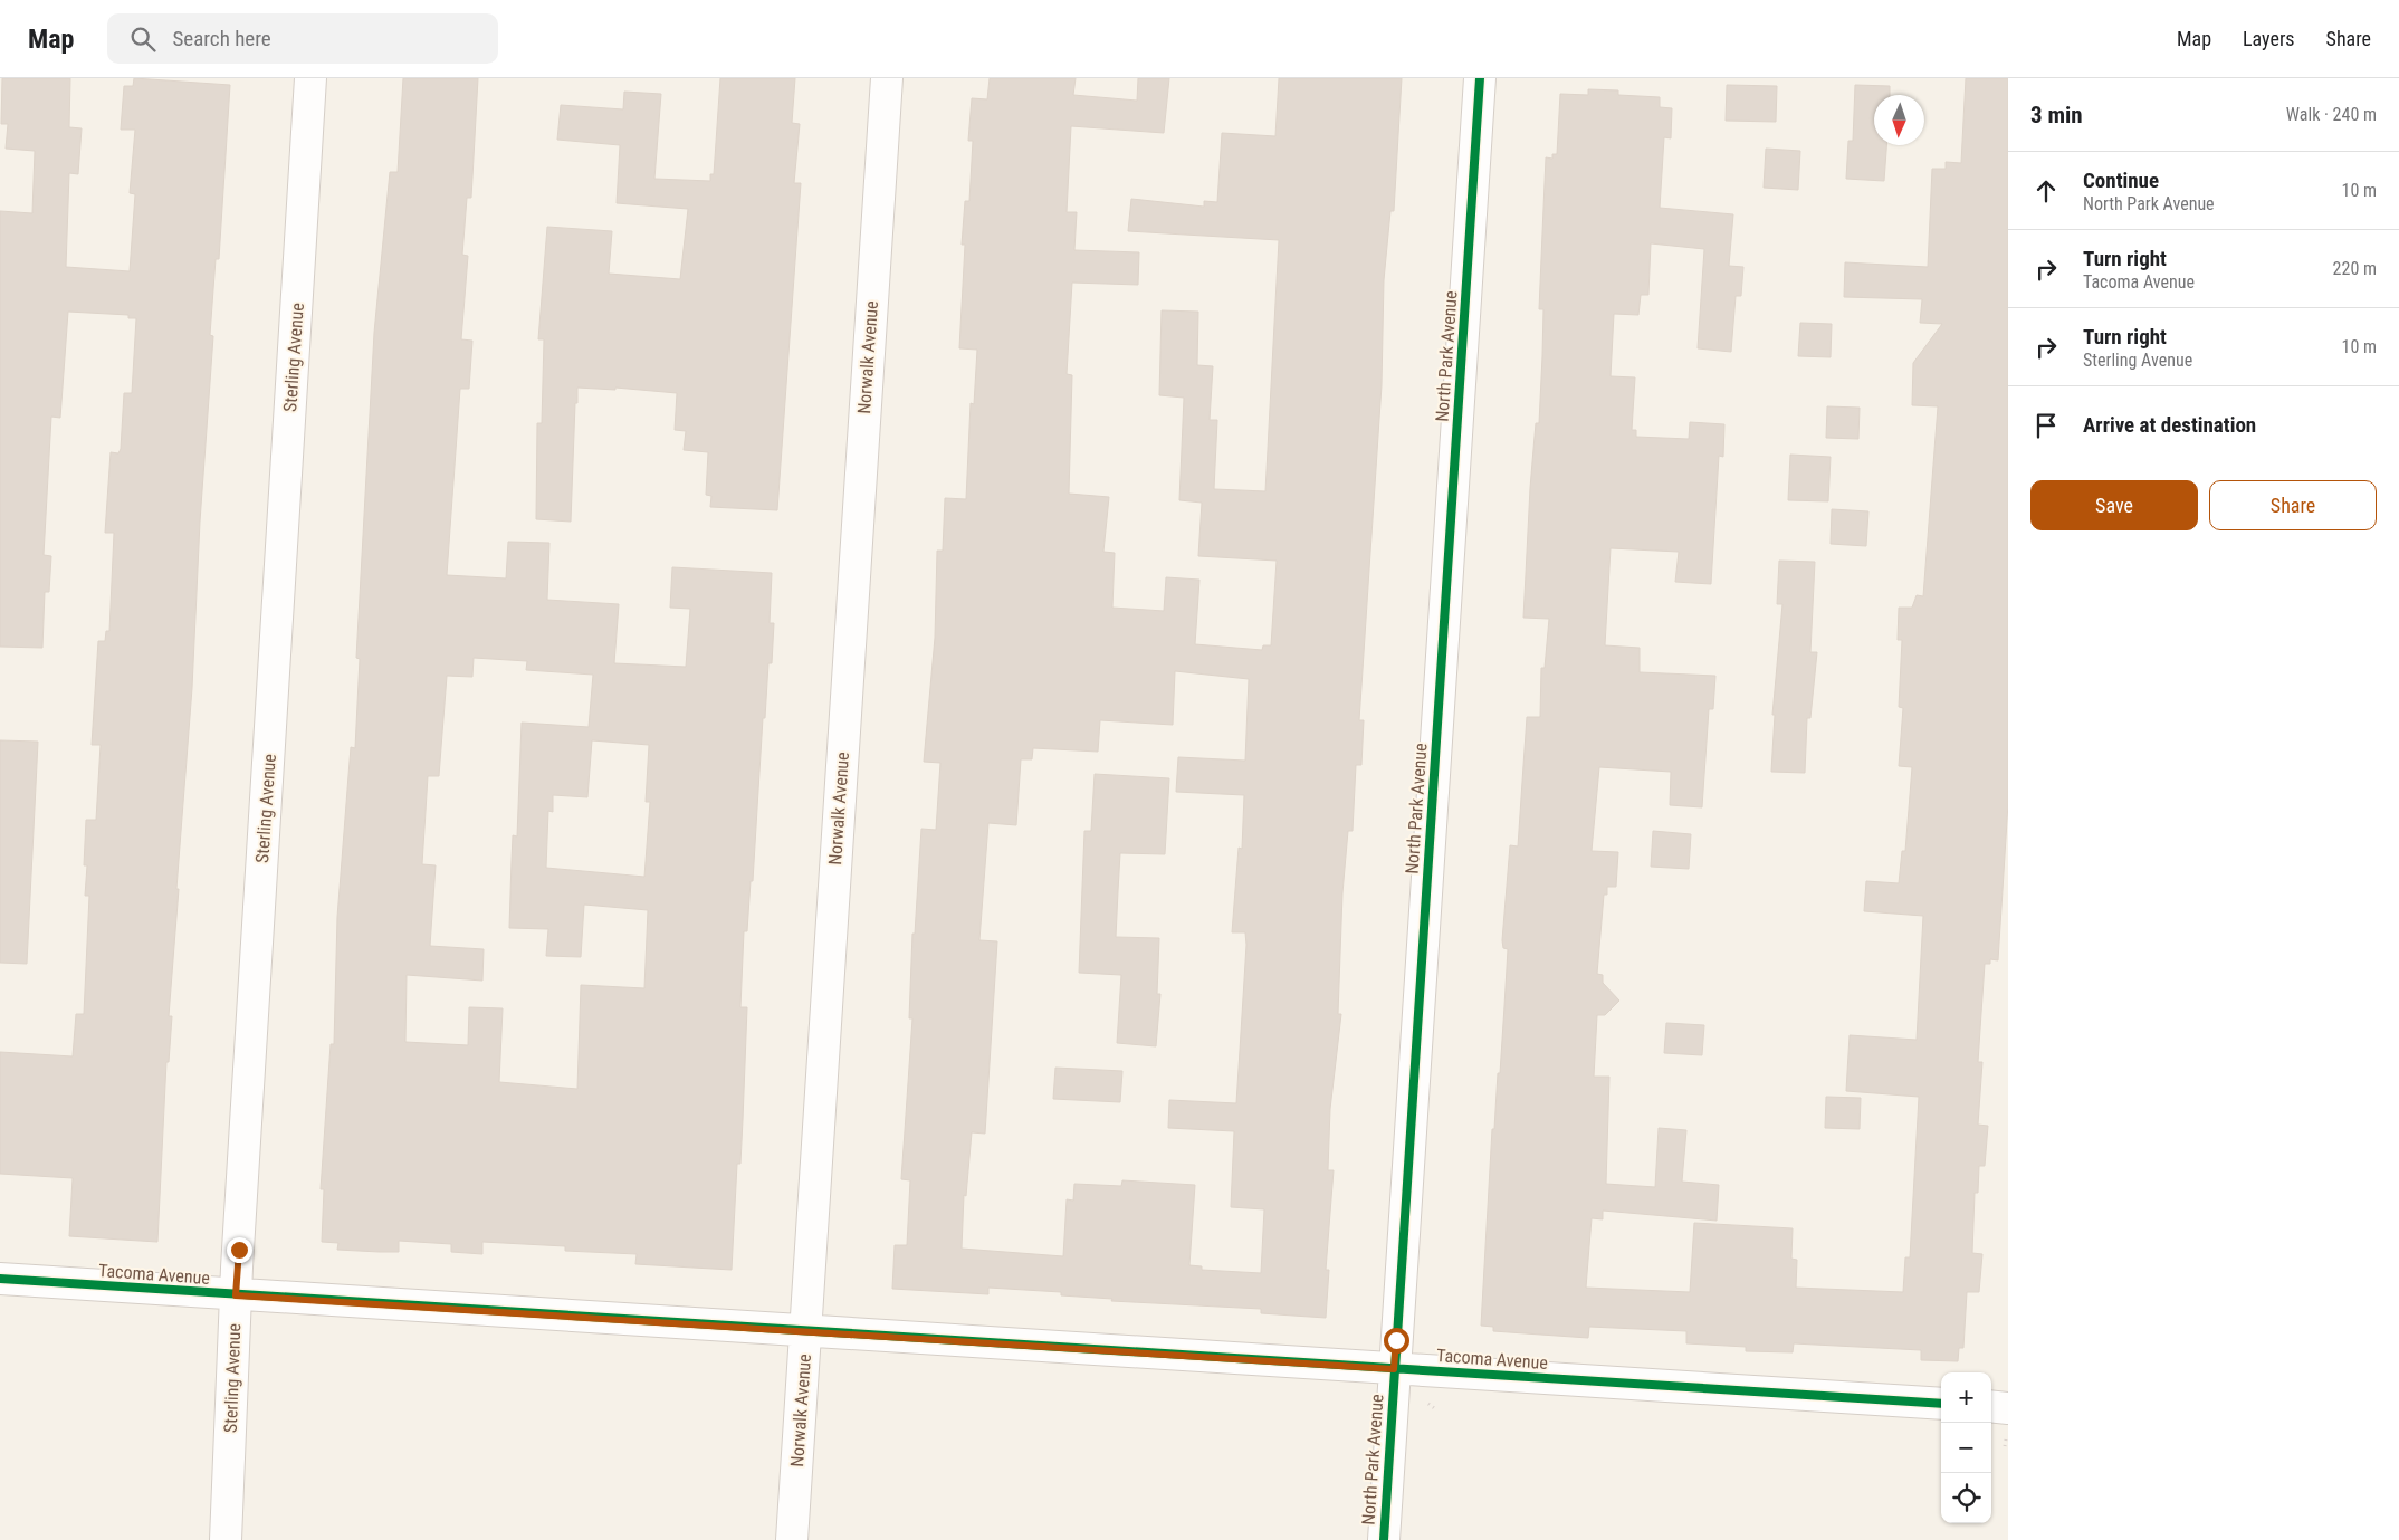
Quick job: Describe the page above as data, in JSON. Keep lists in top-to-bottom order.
{
  "streets": {
    "street": [
      "North Park Avenue",
      "Sterling Avenue",
      "Norwalk Avenue",
      "Tacoma Avenue"
    ]
  },
  "crossings": [
    ["North Park Avenue", "Tacoma Avenue"],
    ["Sterling Avenue", "Tacoma Avenue"],
    ["Norwalk Avenue", "Tacoma Avenue"]
  ],
  "north": "bottom",
  "page": {
    "header": "Map",
    "search": "Search here",
    "nav": ["Map", "Layers", "Share"],
    "heading": ["3 min", "Walk · 240 m"],
    "list": [
      ["Continue", "North Park Avenue", "10 m"],
      ["Turn right", "Tacoma Avenue", "220 m"],
      ["Turn right", "Sterling Avenue", "10 m"],
      "Arrive at destination"
    ],
    "buttons": ["Save", "Share"],
    "map_buttons": ["+", "−"]
  }
}
